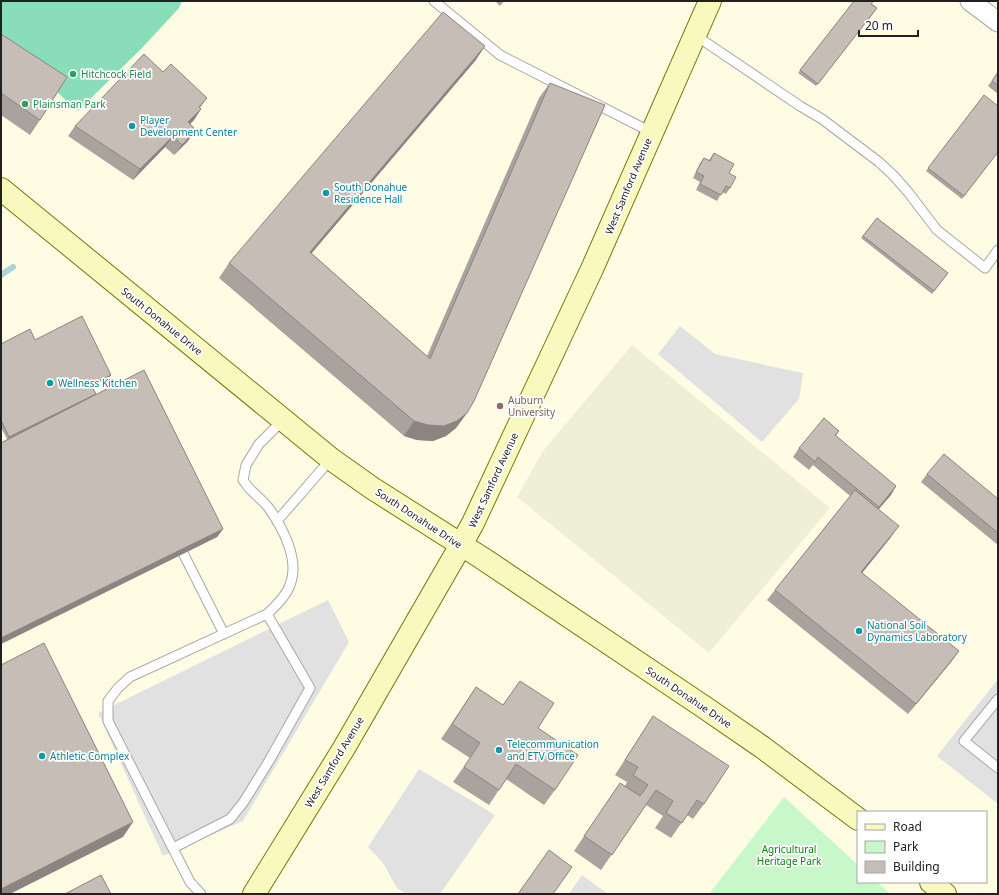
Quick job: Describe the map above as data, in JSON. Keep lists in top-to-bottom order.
{
  "streets": {
    "street": ["West Samford Avenue", "South Donahue Drive"]
  },
  "crossings": [
    ["West Samford Avenue", "South Donahue Drive"]
  ],
  "parks": ["Agricultural Heritage Park"],
  "places": [
    "Hitchcock Field",
    "Plainsman Park",
    "Player Development Center",
    "South Donahue Residence Hall",
    "Wellness Kitchen",
    "Auburn University",
    "National Soil Dynamics Laboratory",
    "Telecommunication and ETV Office",
    "Athletic Complex"
  ],
  "legend": ["Road", "Park", "Building"],
  "scale_bar": "20 m"
}
